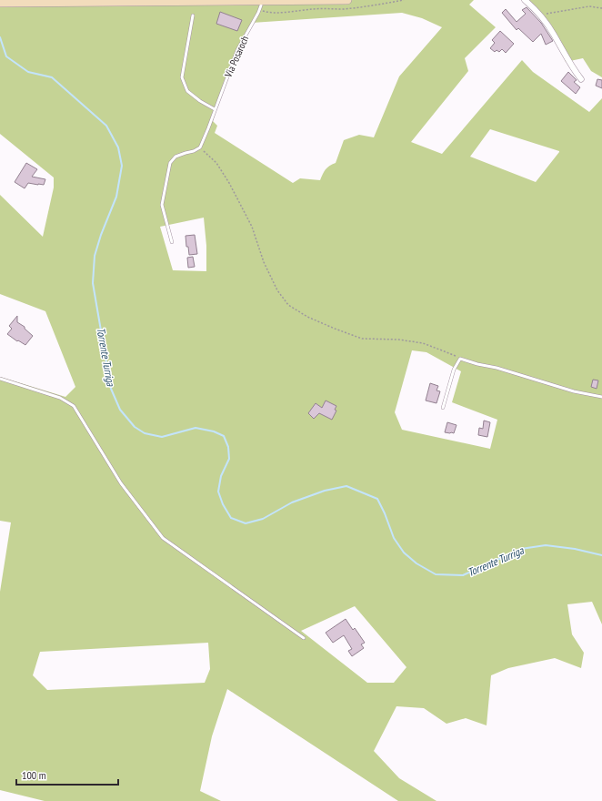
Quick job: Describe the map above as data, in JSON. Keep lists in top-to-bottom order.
{
  "streets": {
    "lane": ["Via Posaroch"]
  },
  "water": ["Torrente Turriga"],
  "scale_bar": "100 m"
}
